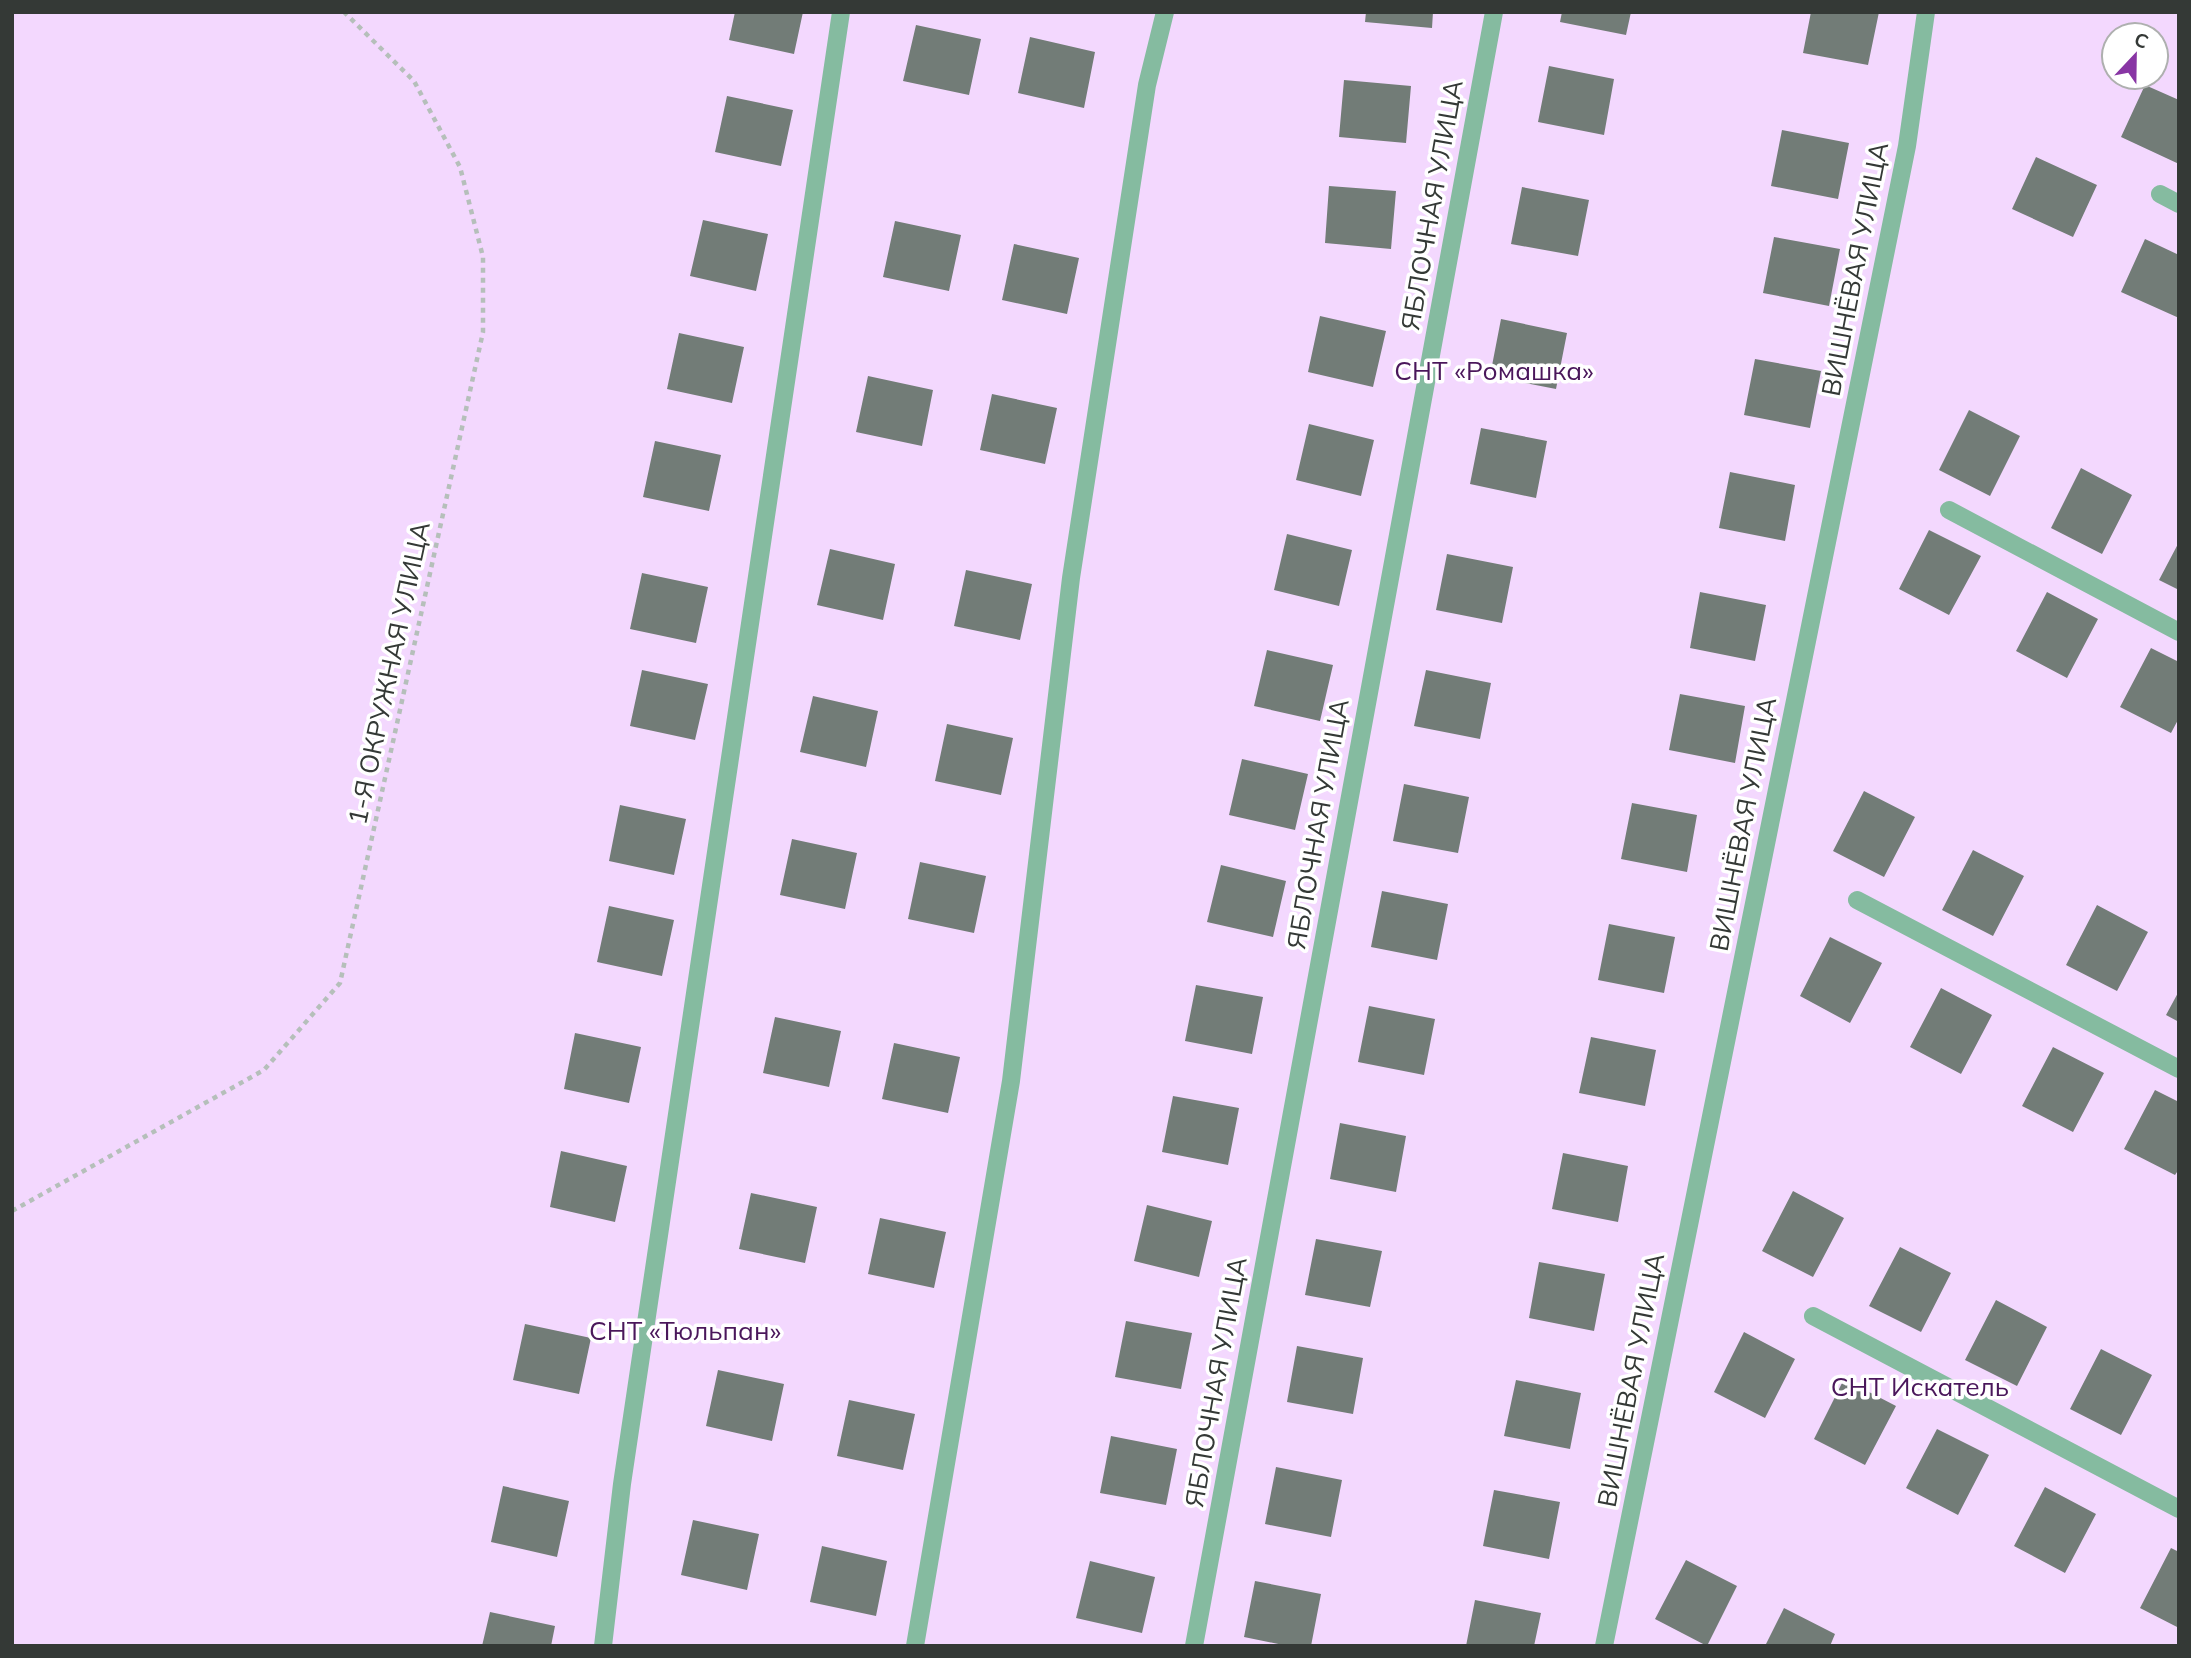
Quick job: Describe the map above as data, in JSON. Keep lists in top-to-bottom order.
{
  "streets": {
    "street": ["ЯБЛОЧНАЯ УЛИЦА", "ВИШНЁВАЯ УЛИЦА"],
    "path": ["1-Я ОКРУЖНАЯ УЛИЦА"]
  },
  "parks": ["СНТ «Ромашка»", "СНТ «Тюльпан»", "СНТ Искатель"],
  "north": "top"
}
